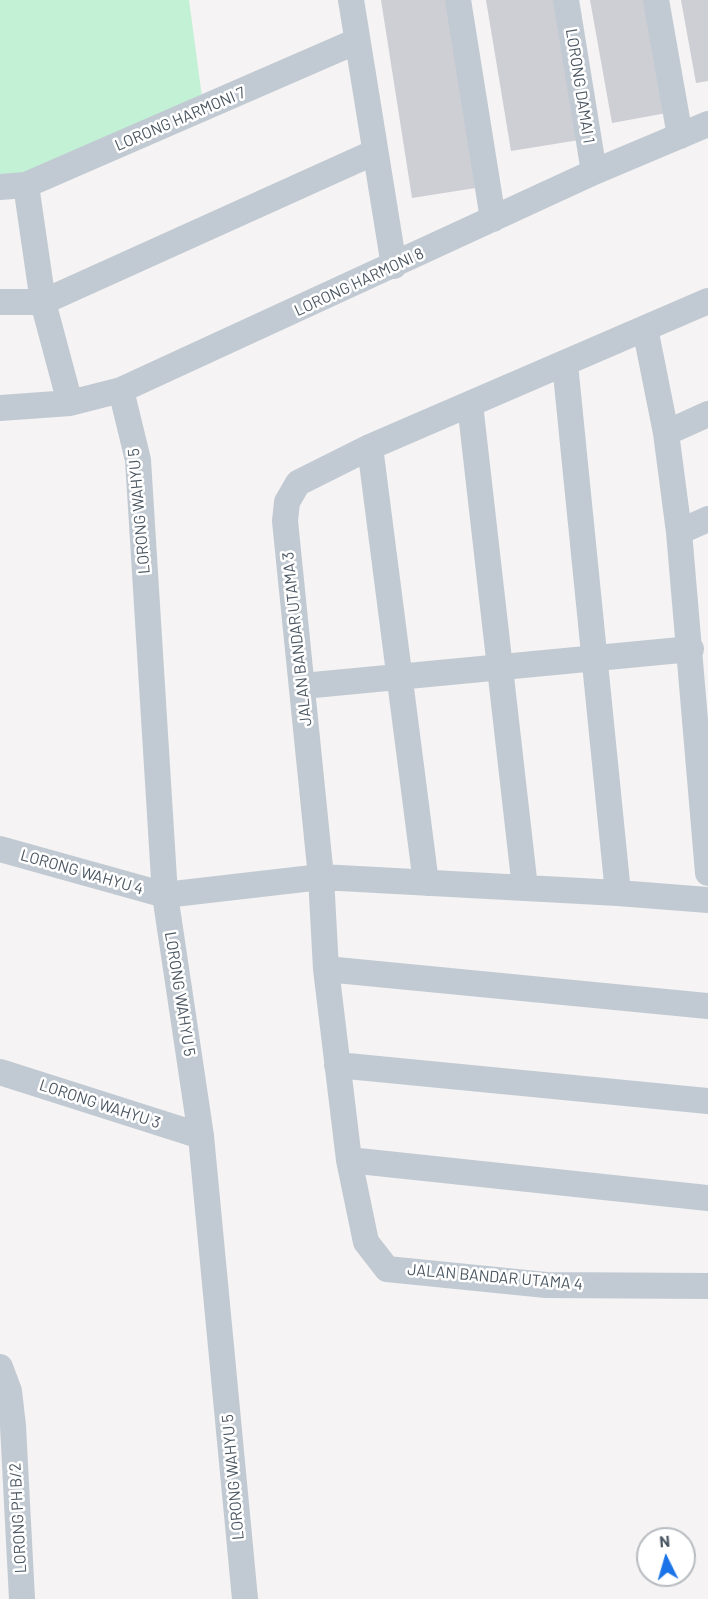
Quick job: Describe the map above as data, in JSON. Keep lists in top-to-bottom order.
{
  "streets": {
    "street": [
      "LORONG DAMAI 1",
      "LORONG HARMONI 7",
      "LORONG HARMONI 8",
      "LORONG WAHYU 5",
      "JALAN BANDAR UTAMA 3",
      "LORONG WAHYU 4",
      "LORONG WAHYU 3",
      "JALAN BANDAR UTAMA 4",
      "LORONG PH B/2"
    ]
  },
  "crossings": [
    ["LORONG DAMAI 1", "LORONG HARMONI 8"],
    ["LORONG HARMONI 8", "LORONG WAHYU 5"],
    ["LORONG WAHYU 5", "LORONG WAHYU 4"],
    ["LORONG WAHYU 5", "LORONG WAHYU 3"],
    ["JALAN BANDAR UTAMA 3", "JALAN BANDAR UTAMA 4"]
  ],
  "north": "top"
}
